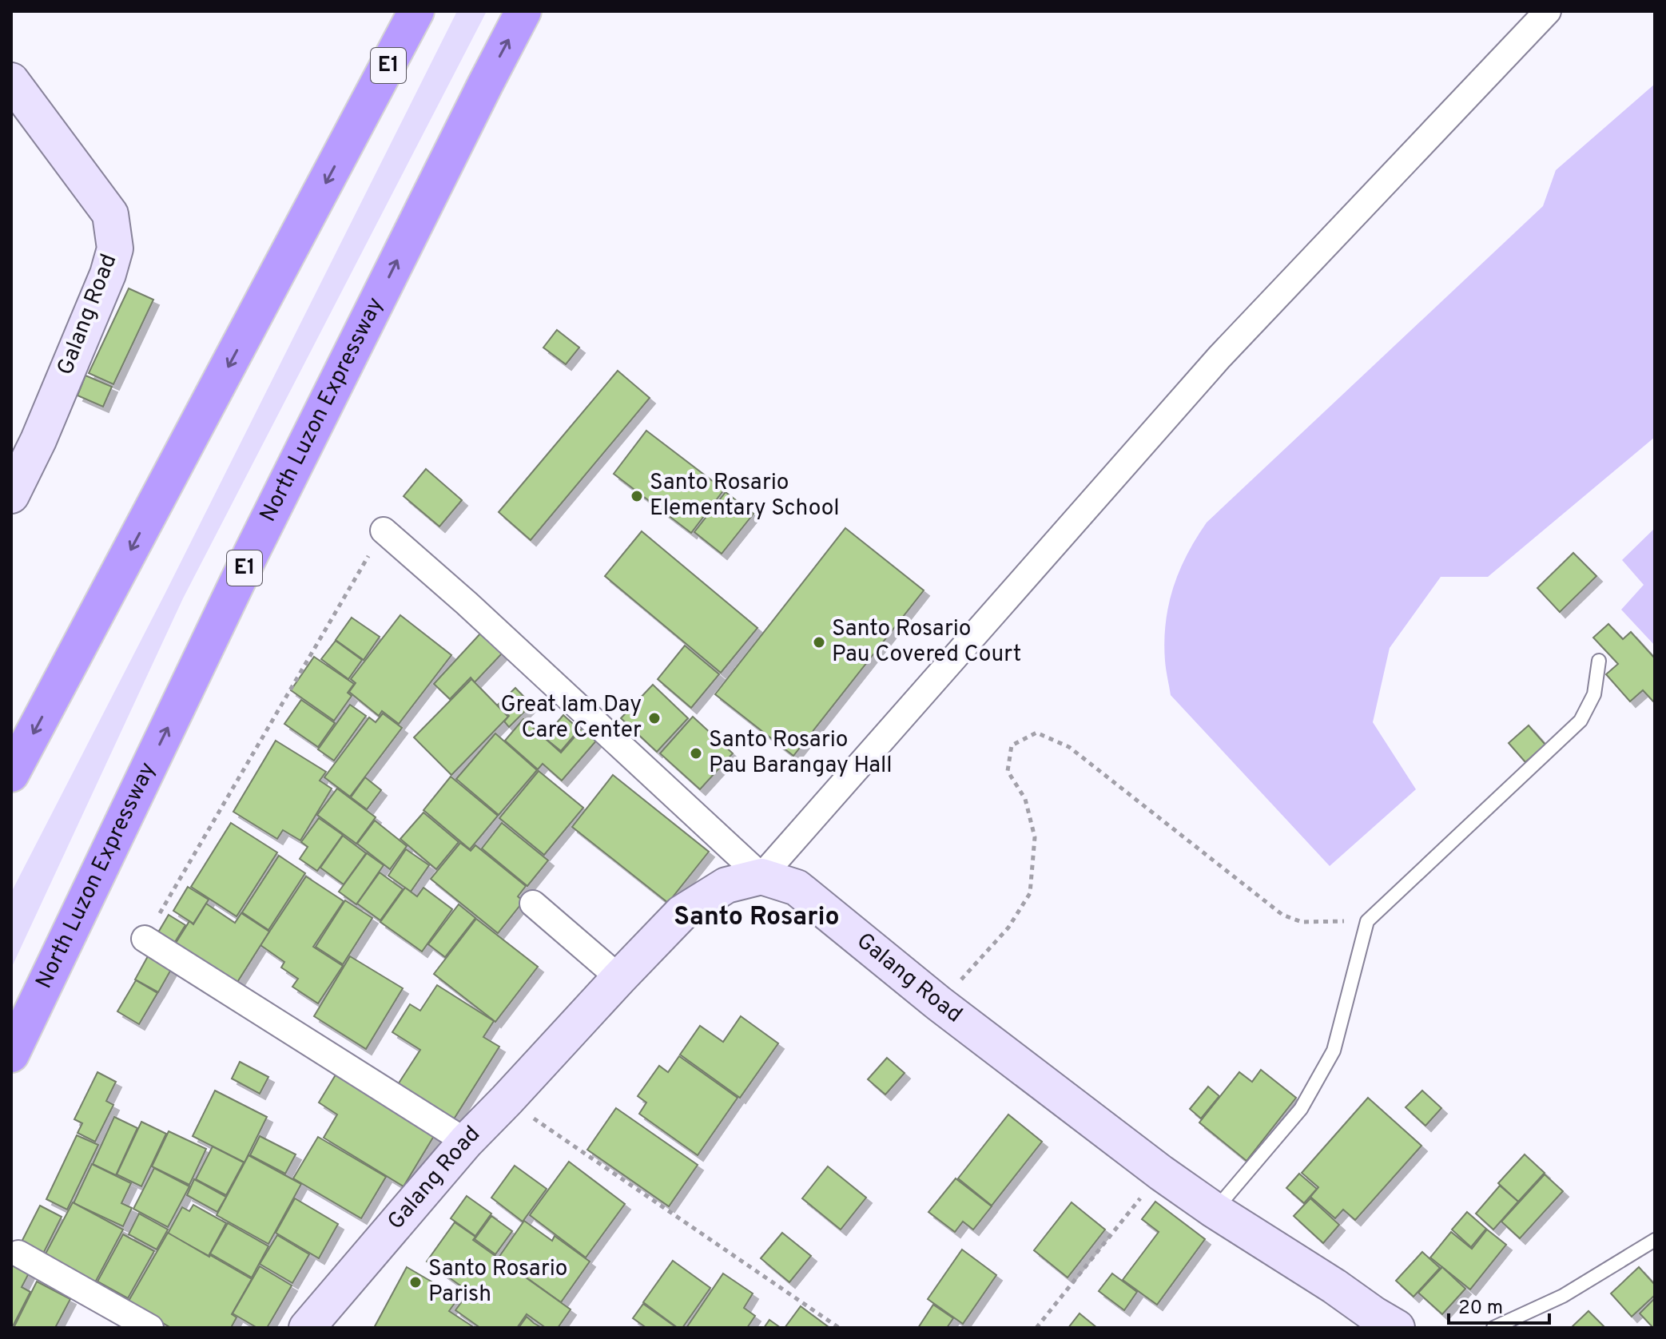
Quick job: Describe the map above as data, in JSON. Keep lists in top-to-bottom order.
{
  "streets": {
    "highway": ["E1", "North Luzon Expressway"],
    "street": ["Galang Road"]
  },
  "districts": ["Santo Rosario"],
  "places": [
    "Santo Rosario Elementary School",
    "Santo Rosario Pau Covered Court",
    "Great Iam Day Care Center",
    "Santo Rosario Pau Barangay Hall",
    "Santo Rosario Parish"
  ],
  "scale_bar": "20 m"
}
